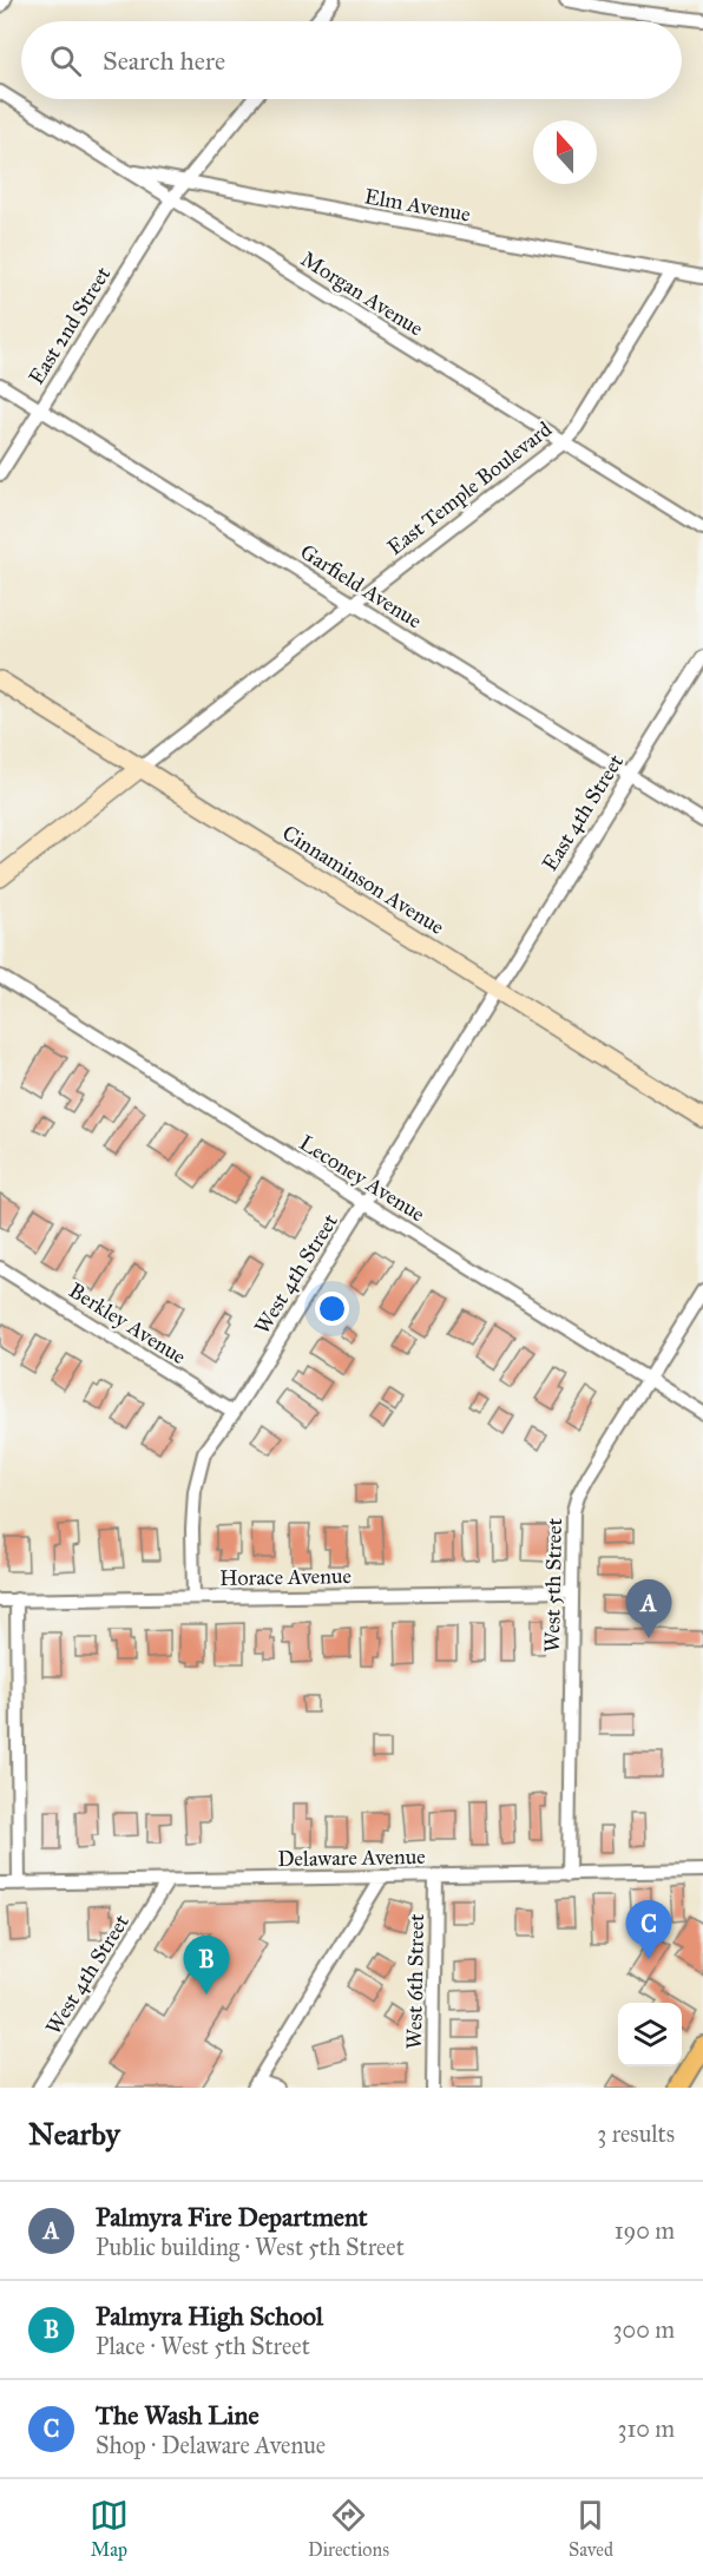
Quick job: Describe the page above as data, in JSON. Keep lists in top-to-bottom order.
{
  "streets": {
    "street": [
      "Elm Avenue",
      "Morgan Avenue",
      "East 2nd Street",
      "East Temple Boulevard",
      "Garfield Avenue",
      "East 4th Street",
      "Cinnaminson Avenue",
      "Leconey Avenue",
      "West 4th Street",
      "Berkley Avenue",
      "Horace Avenue",
      "West 5th Street",
      "Delaware Avenue",
      "West 6th Street"
    ]
  },
  "crossings": [
    ["Elm Avenue", "Morgan Avenue"],
    ["Elm Avenue", "East 2nd Street"],
    ["Elm Avenue", "East Temple Boulevard"],
    ["Morgan Avenue", "East 2nd Street"],
    ["Morgan Avenue", "East Temple Boulevard"],
    ["East 2nd Street", "Garfield Avenue"],
    ["East Temple Boulevard", "Garfield Avenue"],
    ["East Temple Boulevard", "Cinnaminson Avenue"],
    ["Garfield Avenue", "East 4th Street"],
    ["East 4th Street", "Cinnaminson Avenue"],
    ["East 4th Street", "West 4th Street"],
    ["Cinnaminson Avenue", "West 4th Street"],
    ["Leconey Avenue", "West 4th Street"],
    ["Leconey Avenue", "West 5th Street"],
    ["West 4th Street", "Berkley Avenue"],
    ["West 4th Street", "Horace Avenue"],
    ["West 4th Street", "Delaware Avenue"],
    ["Horace Avenue", "West 5th Street"],
    ["West 5th Street", "Delaware Avenue"],
    ["Delaware Avenue", "West 6th Street"]
  ],
  "north": "top",
  "page": {
    "search": "Search here",
    "pins": ["A", "C", "B"],
    "heading": ["Nearby", "3 results"],
    "list": [
      {
        "mark": "A",
        "name": "Palmyra Fire Department",
        "note": "Public building · West 5th Street",
        "value": "190 m"
      },
      {
        "mark": "B",
        "name": "Palmyra High School",
        "note": "Place · West 5th Street",
        "value": "300 m"
      },
      {
        "mark": "C",
        "name": "The Wash Line",
        "note": "Shop · Delaware Avenue",
        "value": "310 m"
      }
    ],
    "nav": ["Map", "Directions", "Saved"]
  }
}
